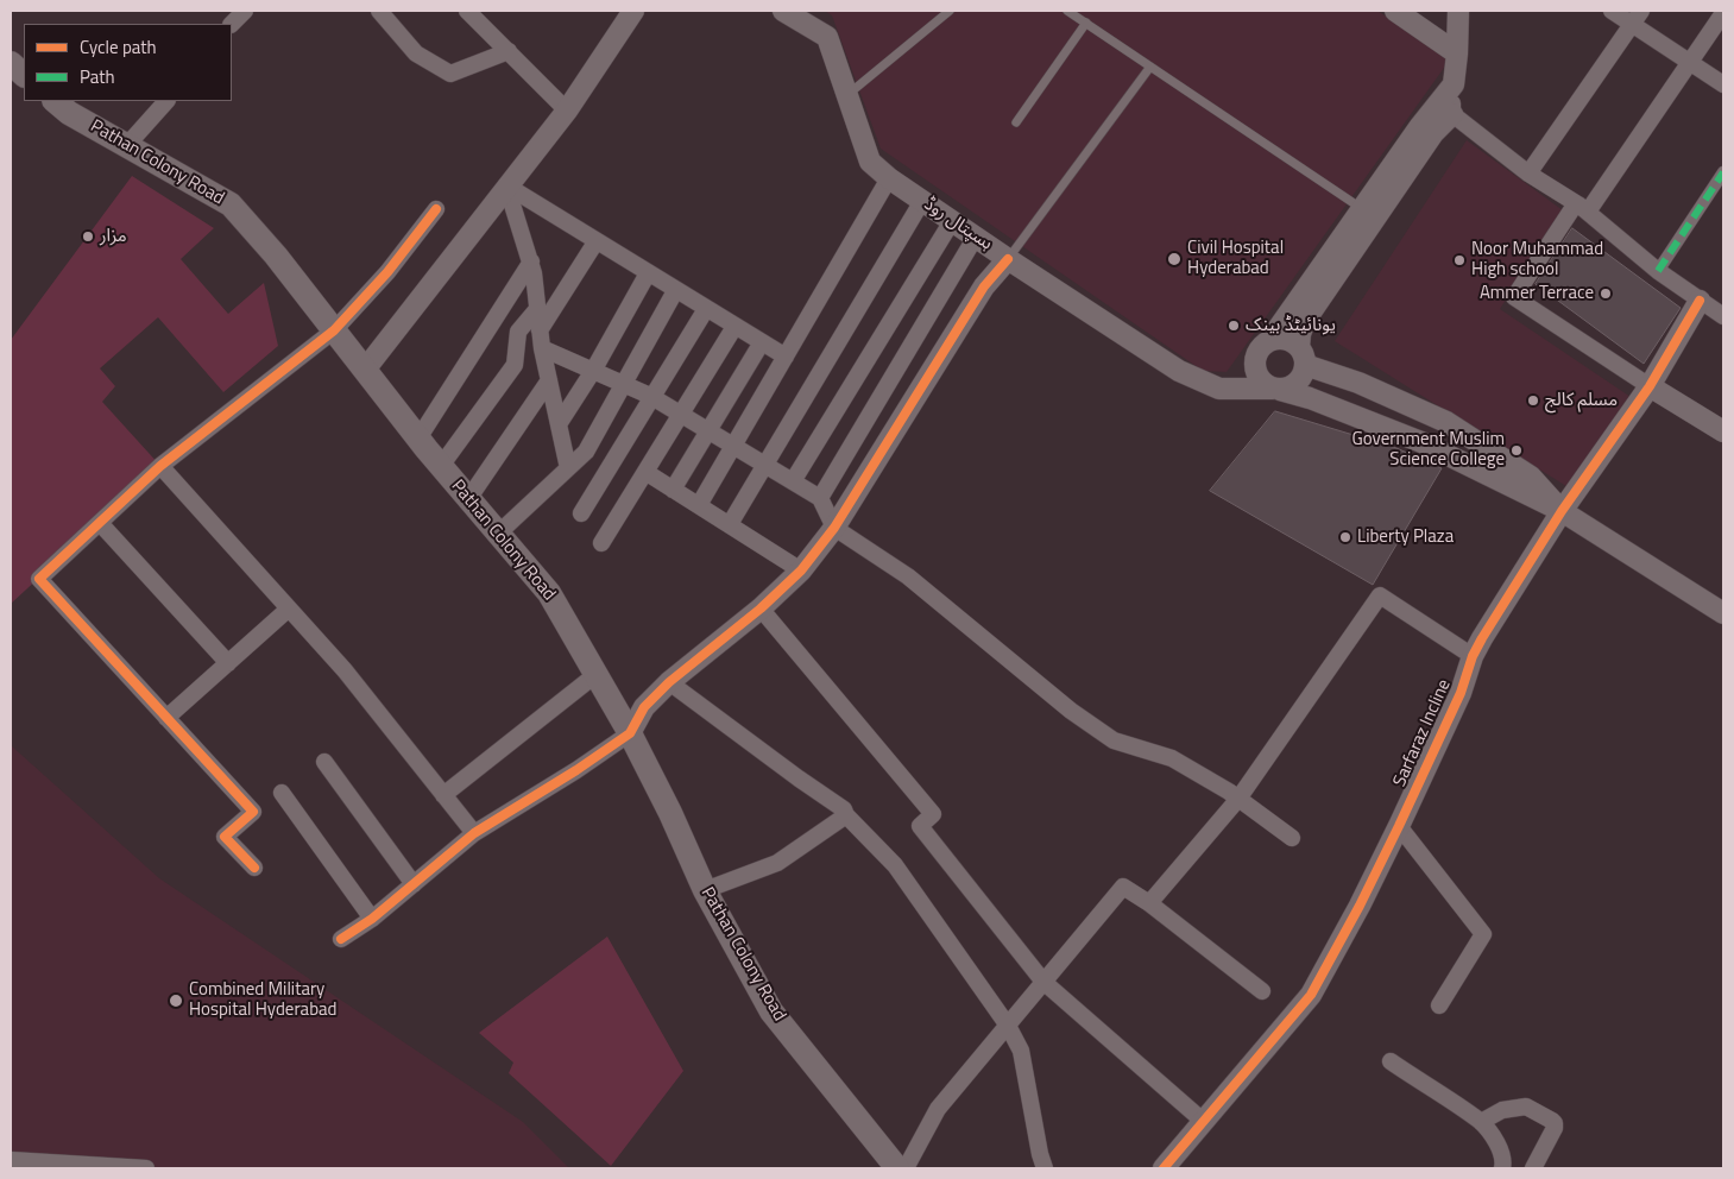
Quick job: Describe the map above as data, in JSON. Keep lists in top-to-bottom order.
{
  "streets": {
    "main road": ["Pathan Colony Road"],
    "street": ["ہسپتال روڈ", "Sarfaraz Incline"]
  },
  "crossings": [
    ["ہسپتال روڈ", "Sarfaraz Incline"]
  ],
  "places": [
    "مزار",
    "Civil Hospital Hyderabad",
    "Noor Muhammad High school",
    "Ammer Terrace",
    "یونائیٹڈ بینک",
    "مسلم کالج",
    "Government Muslim Science College",
    "Liberty Plaza",
    "Combined Military Hospital Hyderabad"
  ],
  "legend": ["Cycle path", "Path"]
}
